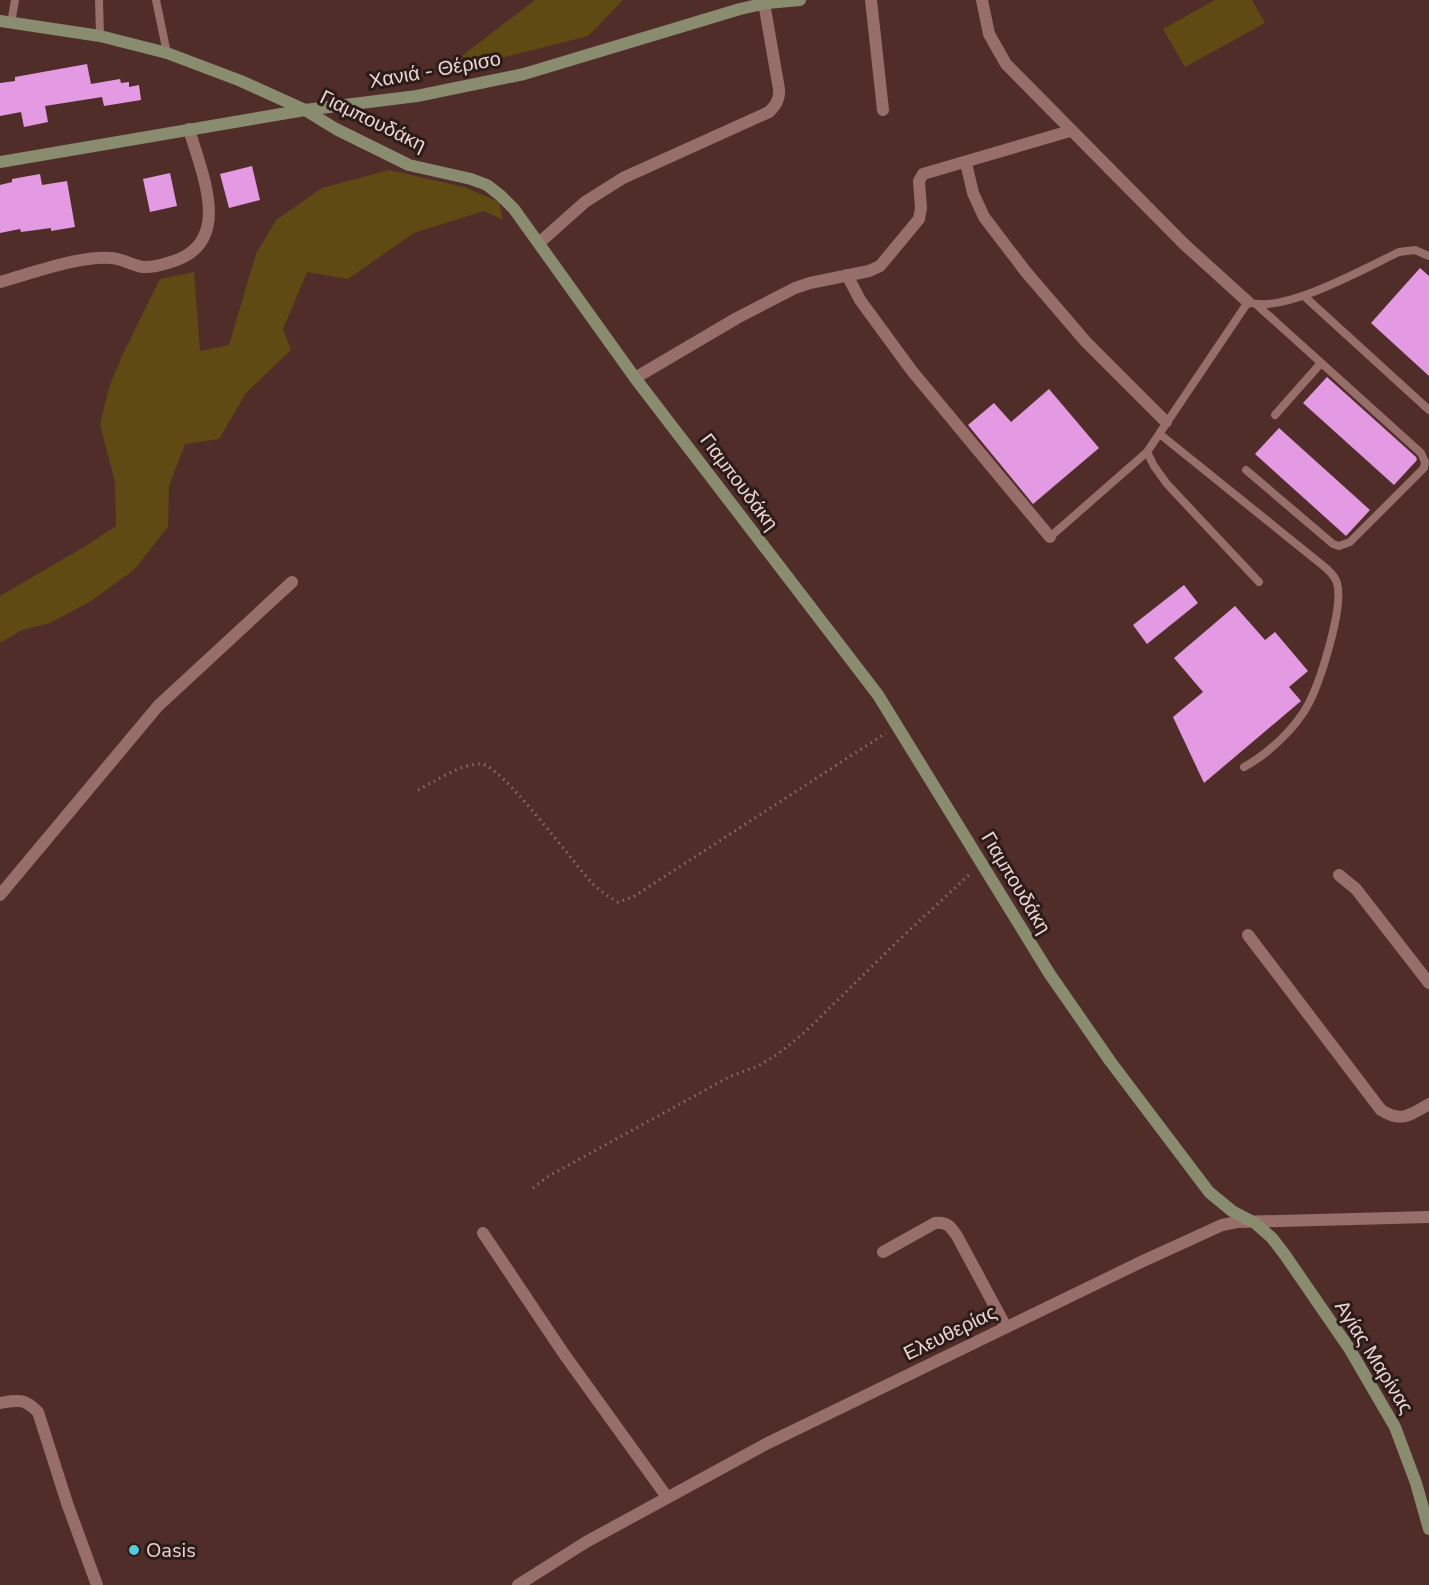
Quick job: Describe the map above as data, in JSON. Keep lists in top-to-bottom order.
{
  "streets": {
    "main road": ["Χανιά - Θέρισο", "Γιαμπουδάκη", "Αγίας Μαρίνας"],
    "street": ["Ελευθερίας"]
  },
  "crossings": [
    ["Χανιά - Θέρισο", "Γιαμπουδάκη"],
    ["Γιαμπουδάκη", "Ελευθερίας"],
    ["Γιαμπουδάκη", "Αγίας Μαρίνας"],
    ["Ελευθερίας", "Αγίας Μαρίνας"]
  ],
  "places": ["Oasis"]
}
